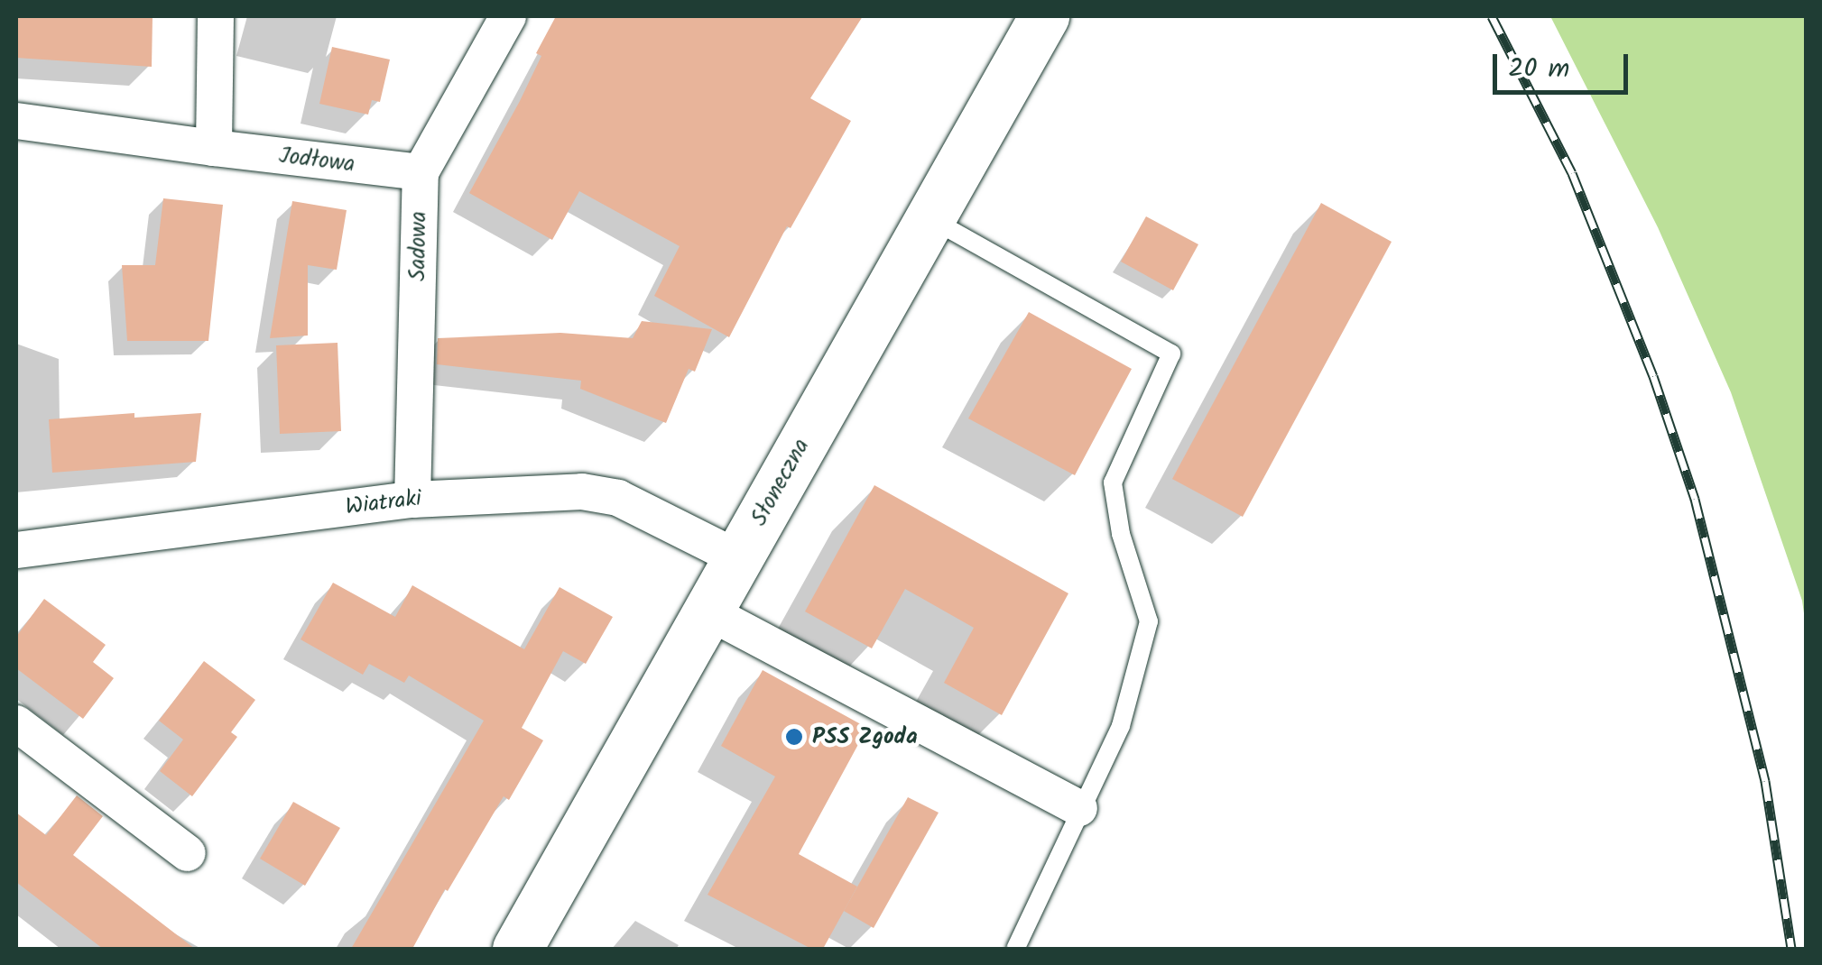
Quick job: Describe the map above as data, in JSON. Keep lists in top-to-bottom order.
{
  "streets": {
    "street": [
      "Jodłowa",
      "Sadowa",
      "Słoneczna",
      "Wiatraki"
    ]
  },
  "crossings": [
    ["Jodłowa", "Sadowa"],
    ["Sadowa", "Wiatraki"],
    ["Słoneczna", "Wiatraki"]
  ],
  "places": ["PSS Zgoda"],
  "scale_bar": "20 m"
}
